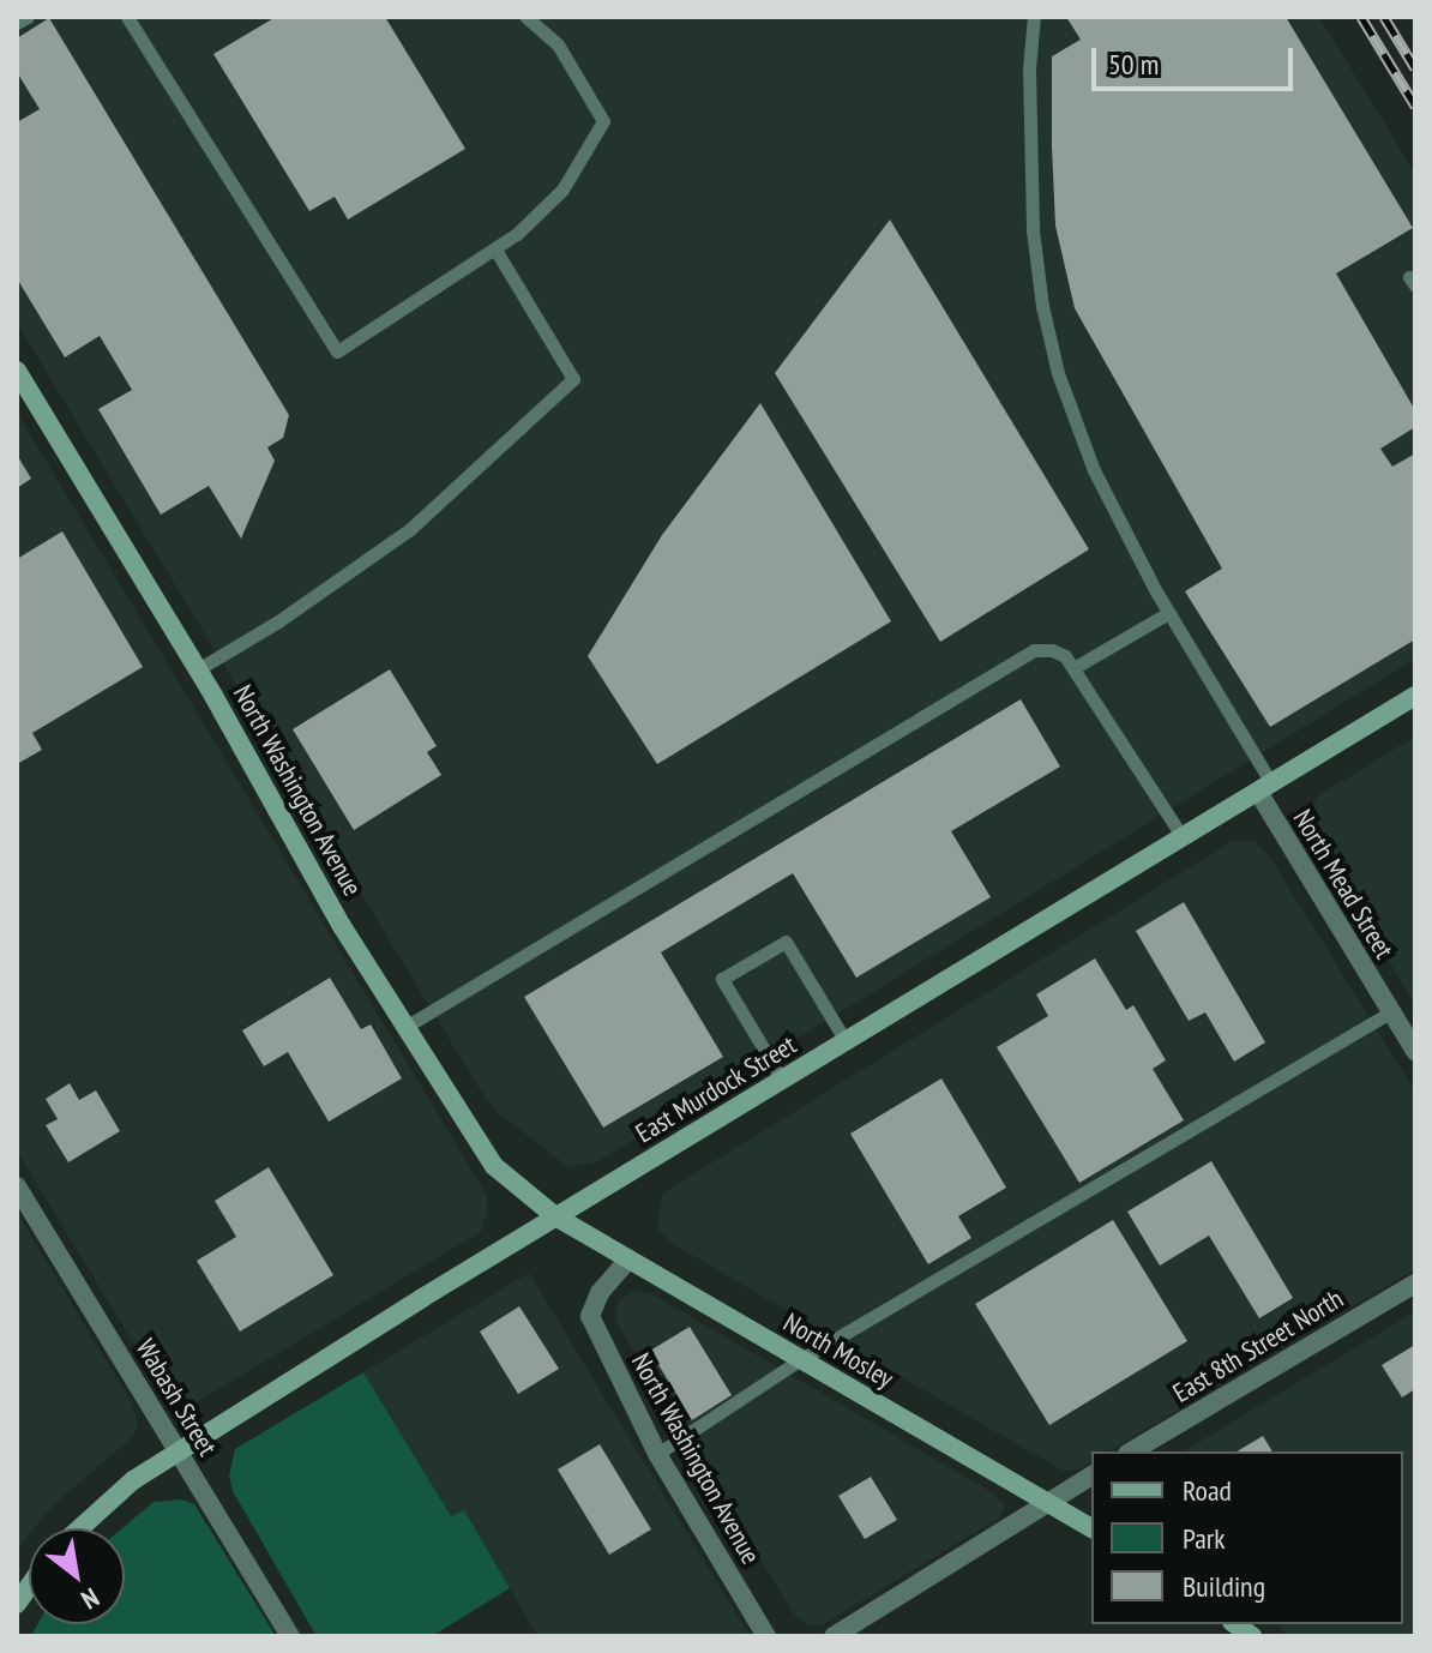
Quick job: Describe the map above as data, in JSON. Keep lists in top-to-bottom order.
{
  "streets": {
    "street": [
      "North Washington Avenue",
      "North Mead Street",
      "East Murdock Street",
      "East 8th Street North",
      "North Mosley",
      "Wabash Street"
    ]
  },
  "crossings": [
    ["North Washington Avenue", "East Murdock Street"],
    ["North Washington Avenue", "North Mosley"],
    ["North Mead Street", "East Murdock Street"],
    ["East Murdock Street", "North Mosley"],
    ["East Murdock Street", "Wabash Street"]
  ],
  "legend": ["Road", "Park", "Building"],
  "scale_bar": "50 m",
  "north": "bottom right"
}
